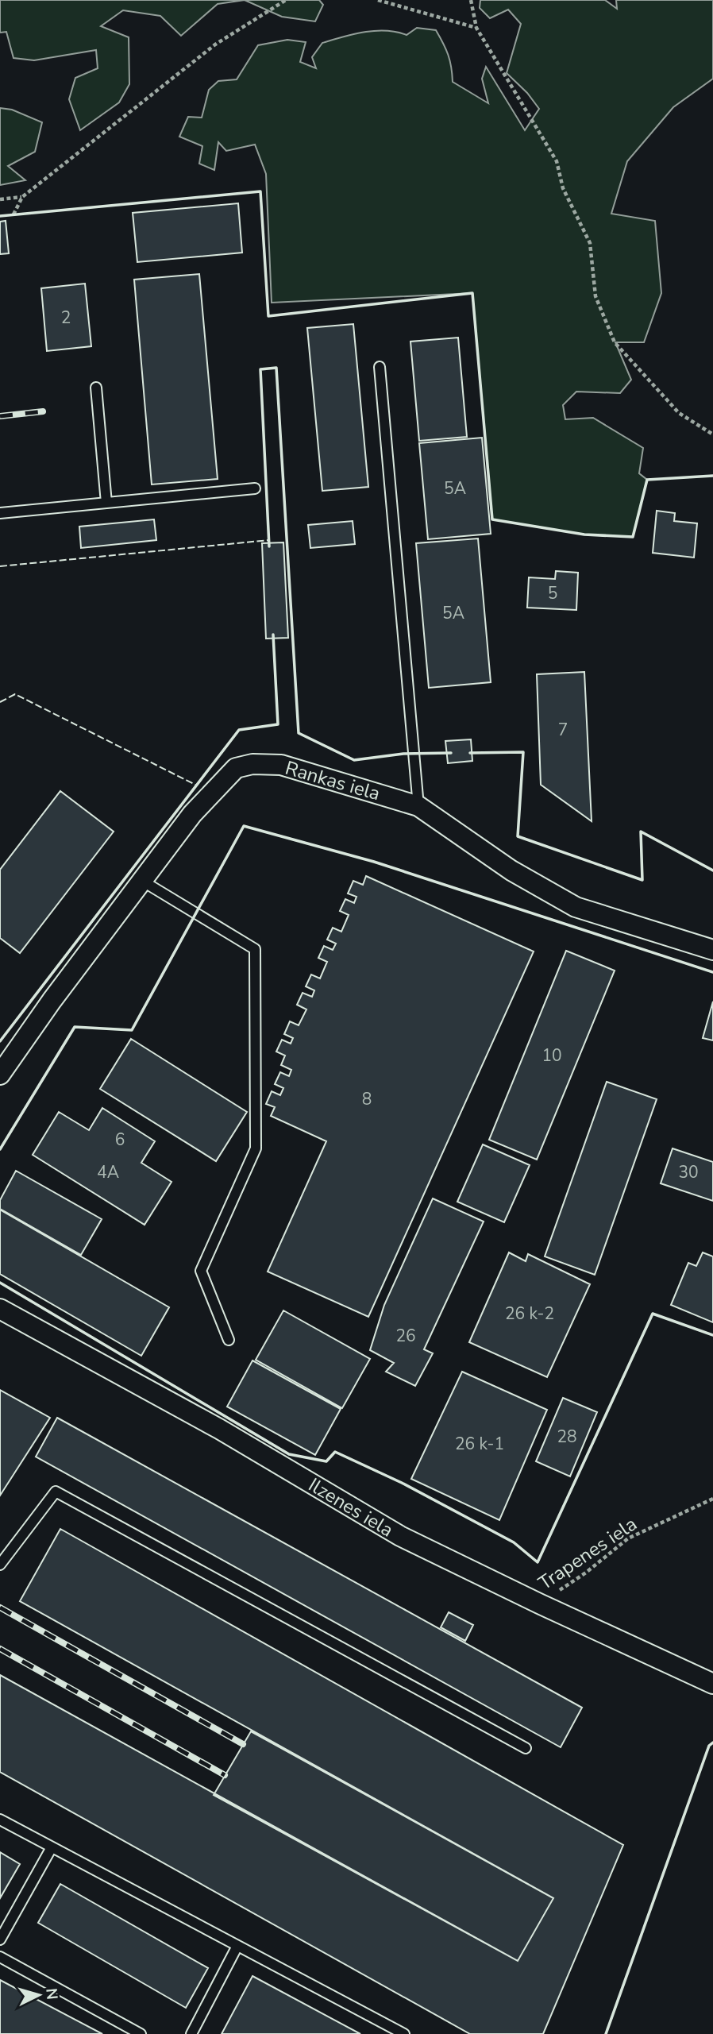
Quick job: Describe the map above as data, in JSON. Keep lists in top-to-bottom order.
{
  "streets": {
    "street": ["Rankas iela", "Ilzenes iela"],
    "path": ["Trapenes iela"]
  },
  "crossings": [
    ["Ilzenes iela", "Trapenes iela"]
  ],
  "house_numbers": [
    "2",
    "5A",
    "5",
    "5A",
    "7",
    "10",
    "8",
    "6",
    "4A",
    "30",
    "26 k-2",
    "26",
    "28",
    "26 k-1"
  ],
  "north": "right"
}
